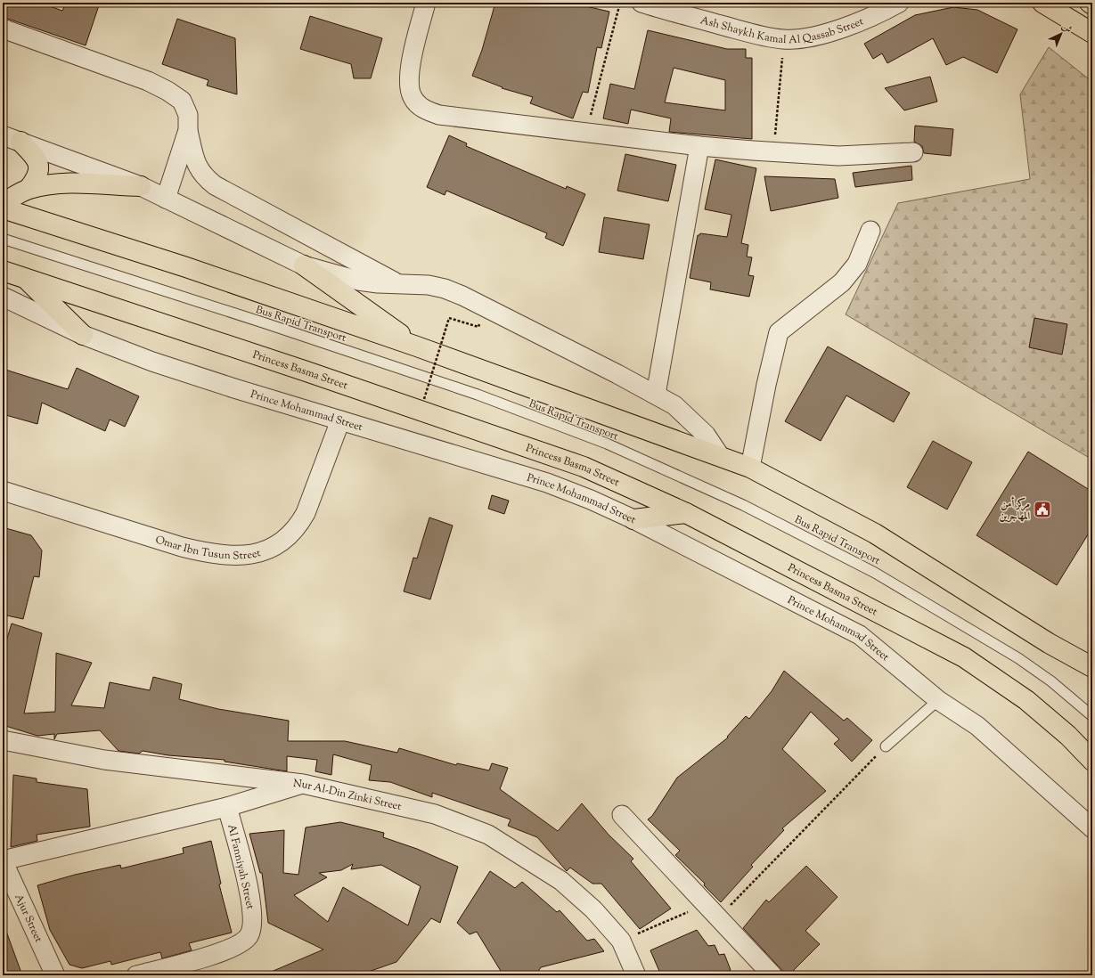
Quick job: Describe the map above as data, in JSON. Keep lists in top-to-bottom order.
{
  "streets": {
    "main road": ["Princess Basma Street"],
    "street": [
      "Ash Shaykh Kamal Al Qassab Street",
      "Prince Mohammad Street",
      "Omar Ibn Tusun Street",
      "Nur Al-Din Zinki Street",
      "Al Fanniyah Street",
      "Ajur Street"
    ],
    "lane": ["Bus Rapid Transport"]
  },
  "crossings": [
    ["Prince Mohammad Street", "Omar Ibn Tusun Street"],
    ["Nur Al-Din Zinki Street", "Al Fanniyah Street"],
    ["Nur Al-Din Zinki Street", "Ajur Street"]
  ],
  "places": {
    "public building": ["مركز أمن المهاجرين"]
  },
  "north": "top right"
}
